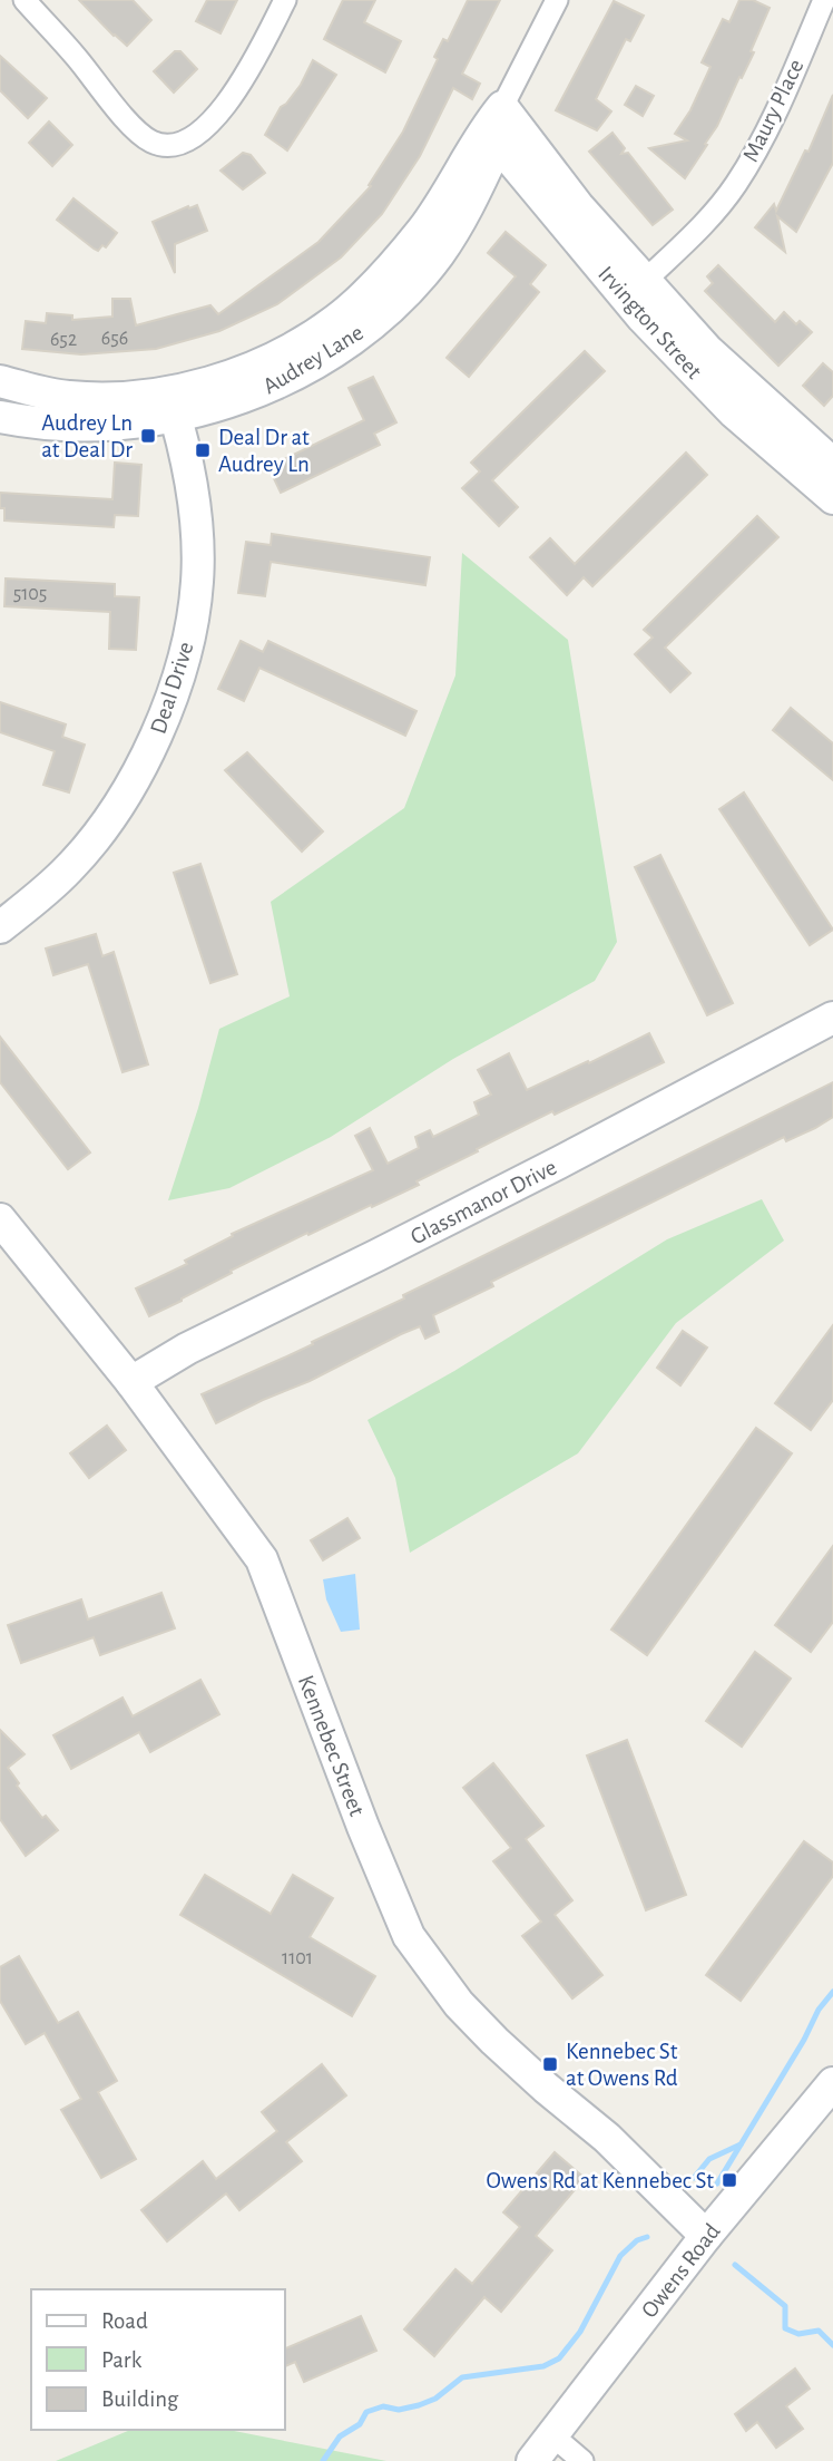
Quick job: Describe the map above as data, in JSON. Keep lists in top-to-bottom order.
{
  "streets": {
    "street": [
      "Maury Place",
      "Irvington Street",
      "Audrey Lane",
      "Deal Drive",
      "Glassmanor Drive",
      "Kennebec Street",
      "Owens Road"
    ]
  },
  "crossings": [
    ["Maury Place", "Irvington Street"],
    ["Irvington Street", "Audrey Lane"],
    ["Audrey Lane", "Deal Drive"],
    ["Glassmanor Drive", "Kennebec Street"],
    ["Kennebec Street", "Owens Road"]
  ],
  "places": {
    "transit": [
      "Audrey Ln at Deal Dr",
      "Deal Dr at Audrey Ln",
      "Kennebec St at Owens Rd",
      "Owens Rd at Kennebec St"
    ]
  },
  "house_numbers": [
    "656",
    "652",
    "5105",
    "1101"
  ],
  "legend": ["Road", "Park", "Building"]
}
